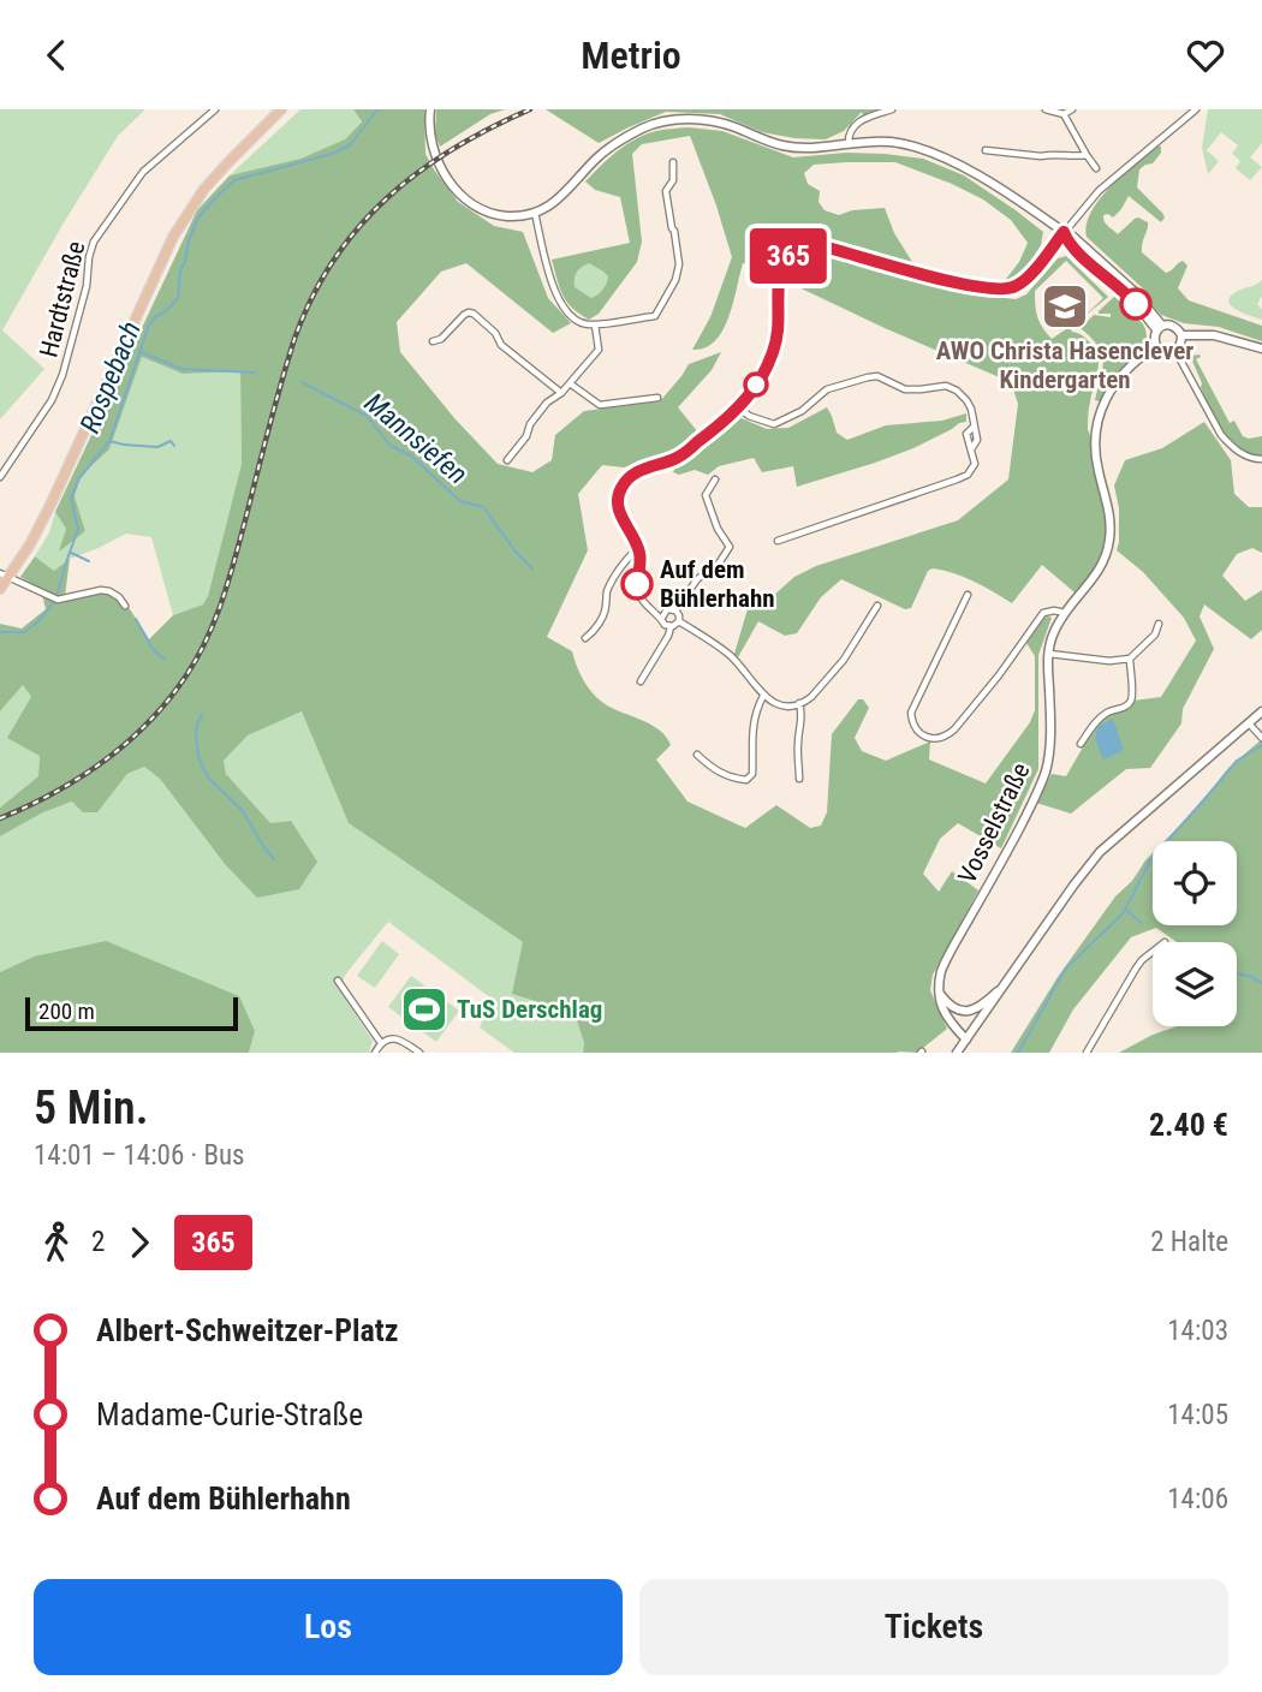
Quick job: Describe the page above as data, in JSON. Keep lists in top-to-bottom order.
{
  "streets": {
    "street": ["Hardtstraße", "Vosselstraße"]
  },
  "water": ["Rospebach", "Mannsiefen"],
  "places": {
    "school or university": ["AWO Christa Hasenclever Kindergarten"],
    "other": ["Auf dem Bühlerhahn"],
    "sports": ["TuS Derschlag"]
  },
  "lines": ["bus line 365"],
  "scale_bar": "200 m",
  "page": {
    "header": "Metrio",
    "on_map": "365",
    "scale": "200 m",
    "heading": ["5 Min.", "14:01 – 14:06 · Bus", "2.40 €"],
    "legs": ["2", "365", "2 Halte"],
    "list": [
      {
        "name": "Albert-Schweitzer-Platz",
        "value": "14:03"
      },
      {
        "name": "Madame-Curie-Straße",
        "value": "14:05"
      },
      {
        "name": "Auf dem Bühlerhahn",
        "value": "14:06"
      }
    ],
    "buttons": ["Los", "Tickets"]
  }
}
